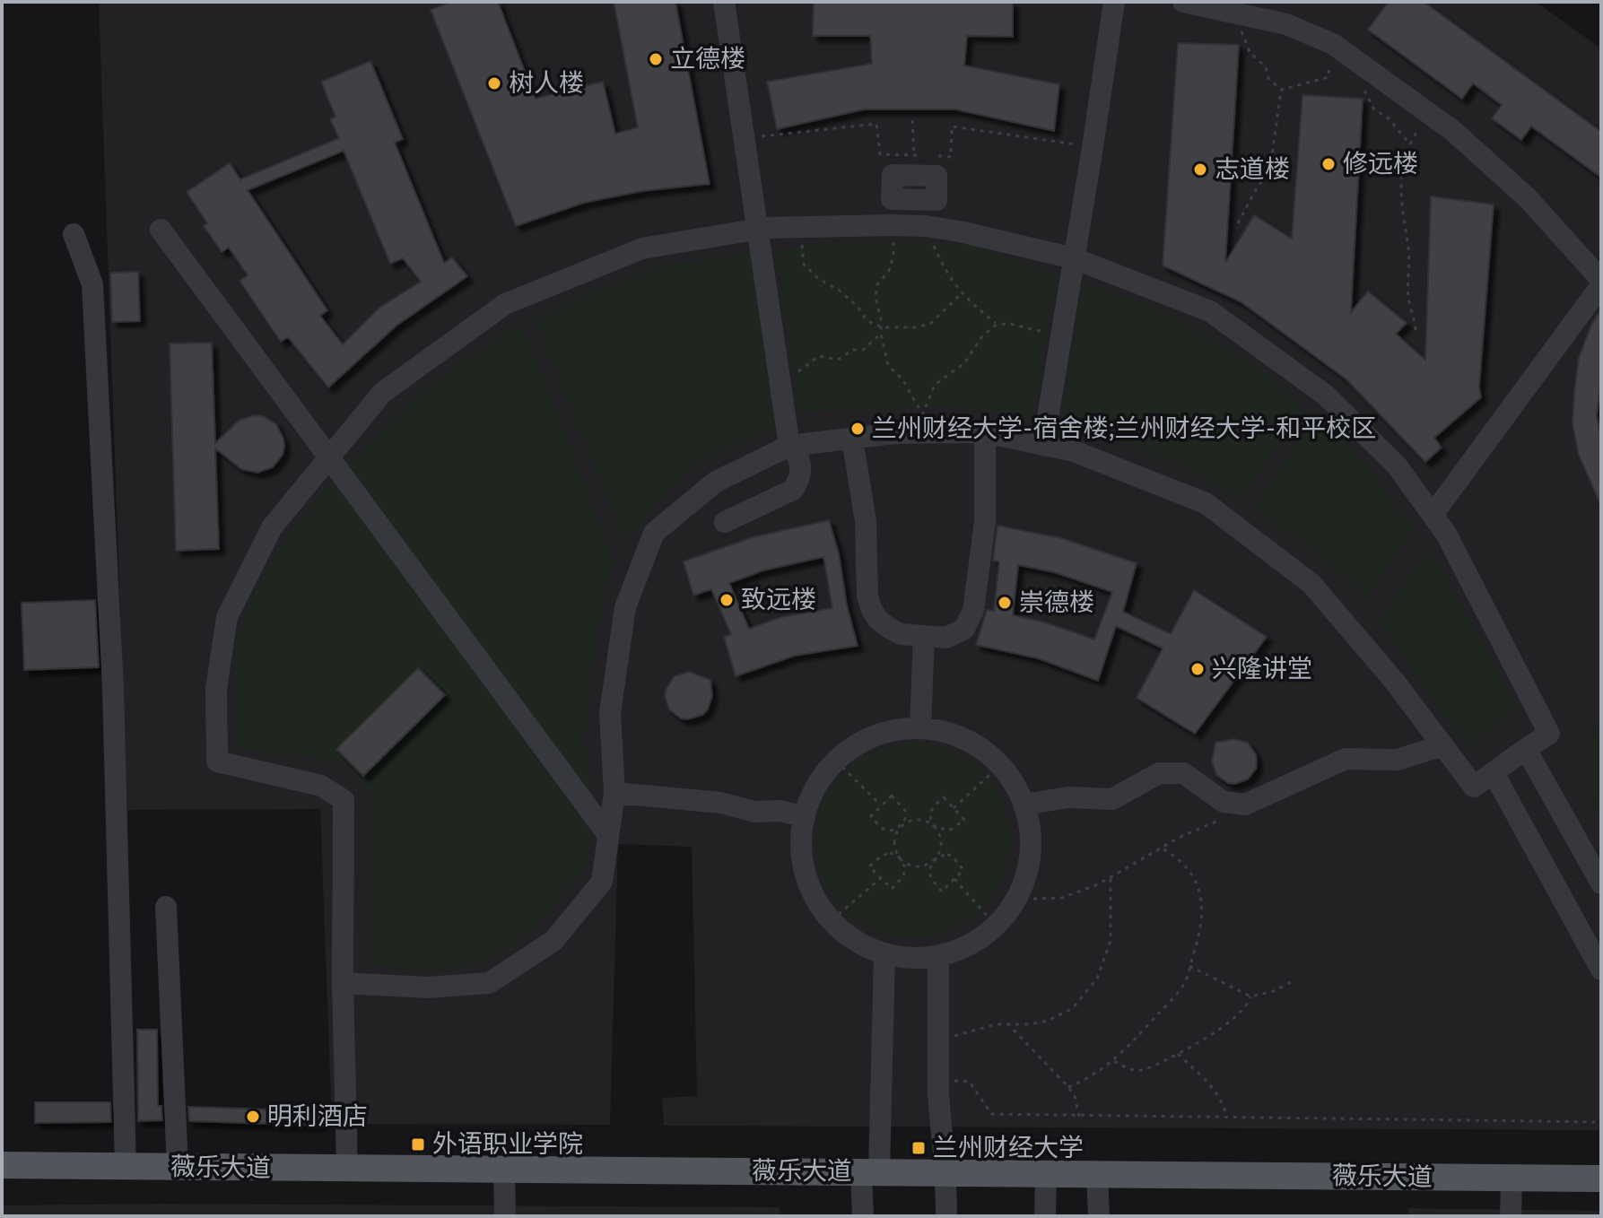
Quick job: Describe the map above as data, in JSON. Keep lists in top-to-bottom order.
{
  "streets": {
    "main road": ["薇乐大道"]
  },
  "places": {
    "other": [
      "立德楼",
      "树人楼",
      "修远楼",
      "志道楼",
      "兰州财经大学-宿舍楼;兰州财经大学-和平校区",
      "致远楼",
      "崇德楼",
      "兴隆讲堂",
      "明利酒店"
    ],
    "transit": ["外语职业学院", "兰州财经大学"]
  }
}
